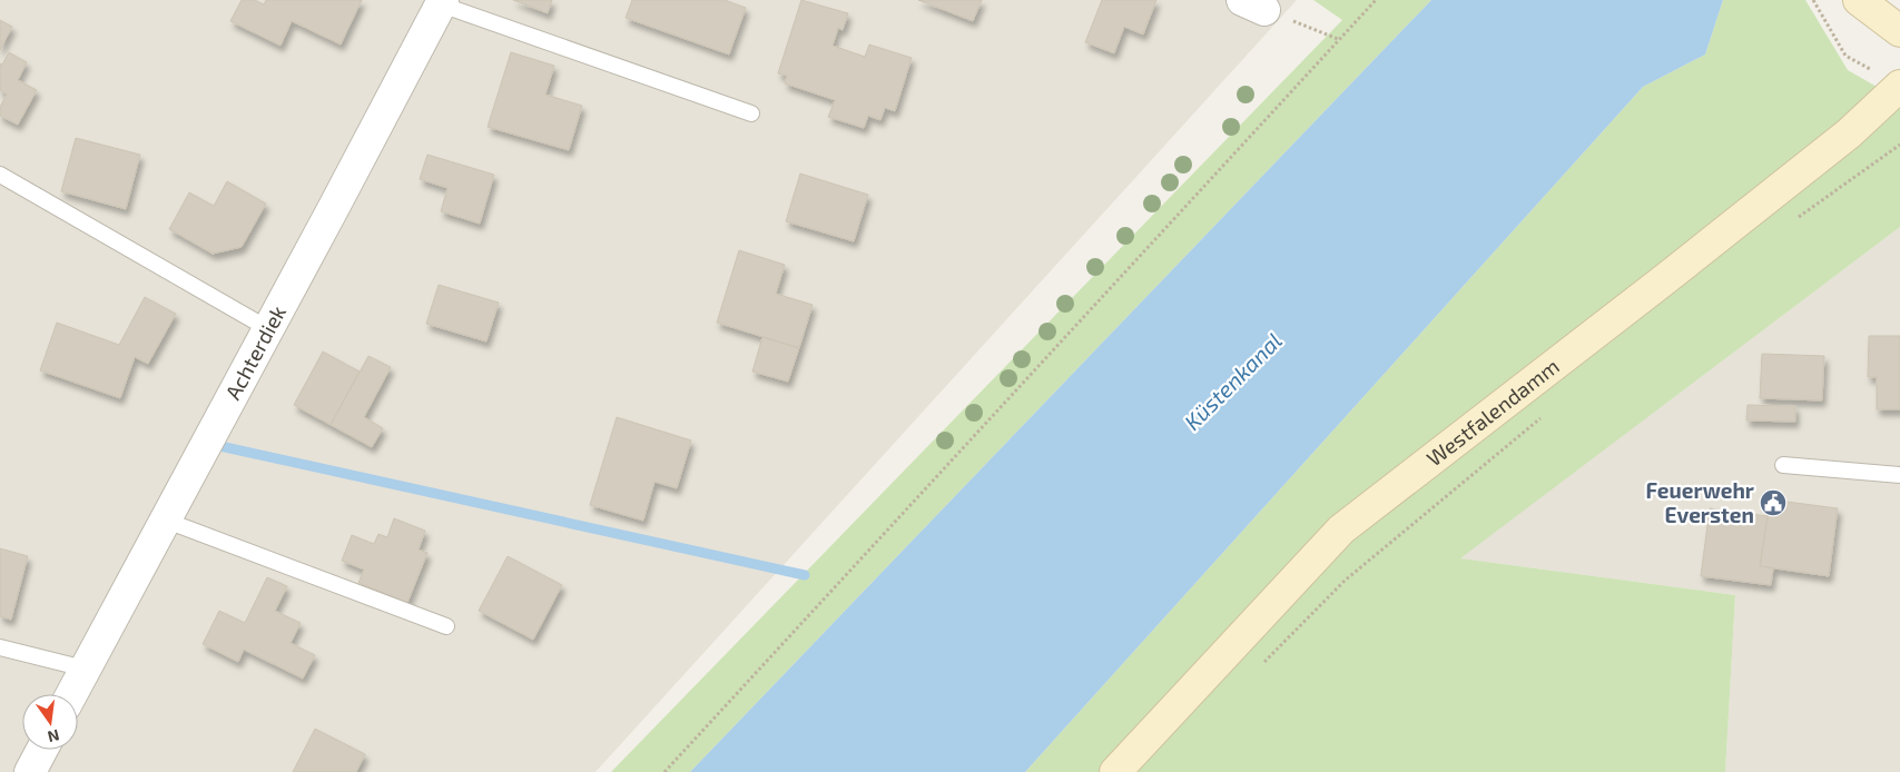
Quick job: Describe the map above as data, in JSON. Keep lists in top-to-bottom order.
{
  "streets": {
    "street": ["Achterdiek", "Westfalendamm"]
  },
  "water": ["Küstenkanal"],
  "places": {
    "public building": ["Feuerwehr Eversten"]
  },
  "north": "bottom"
}
